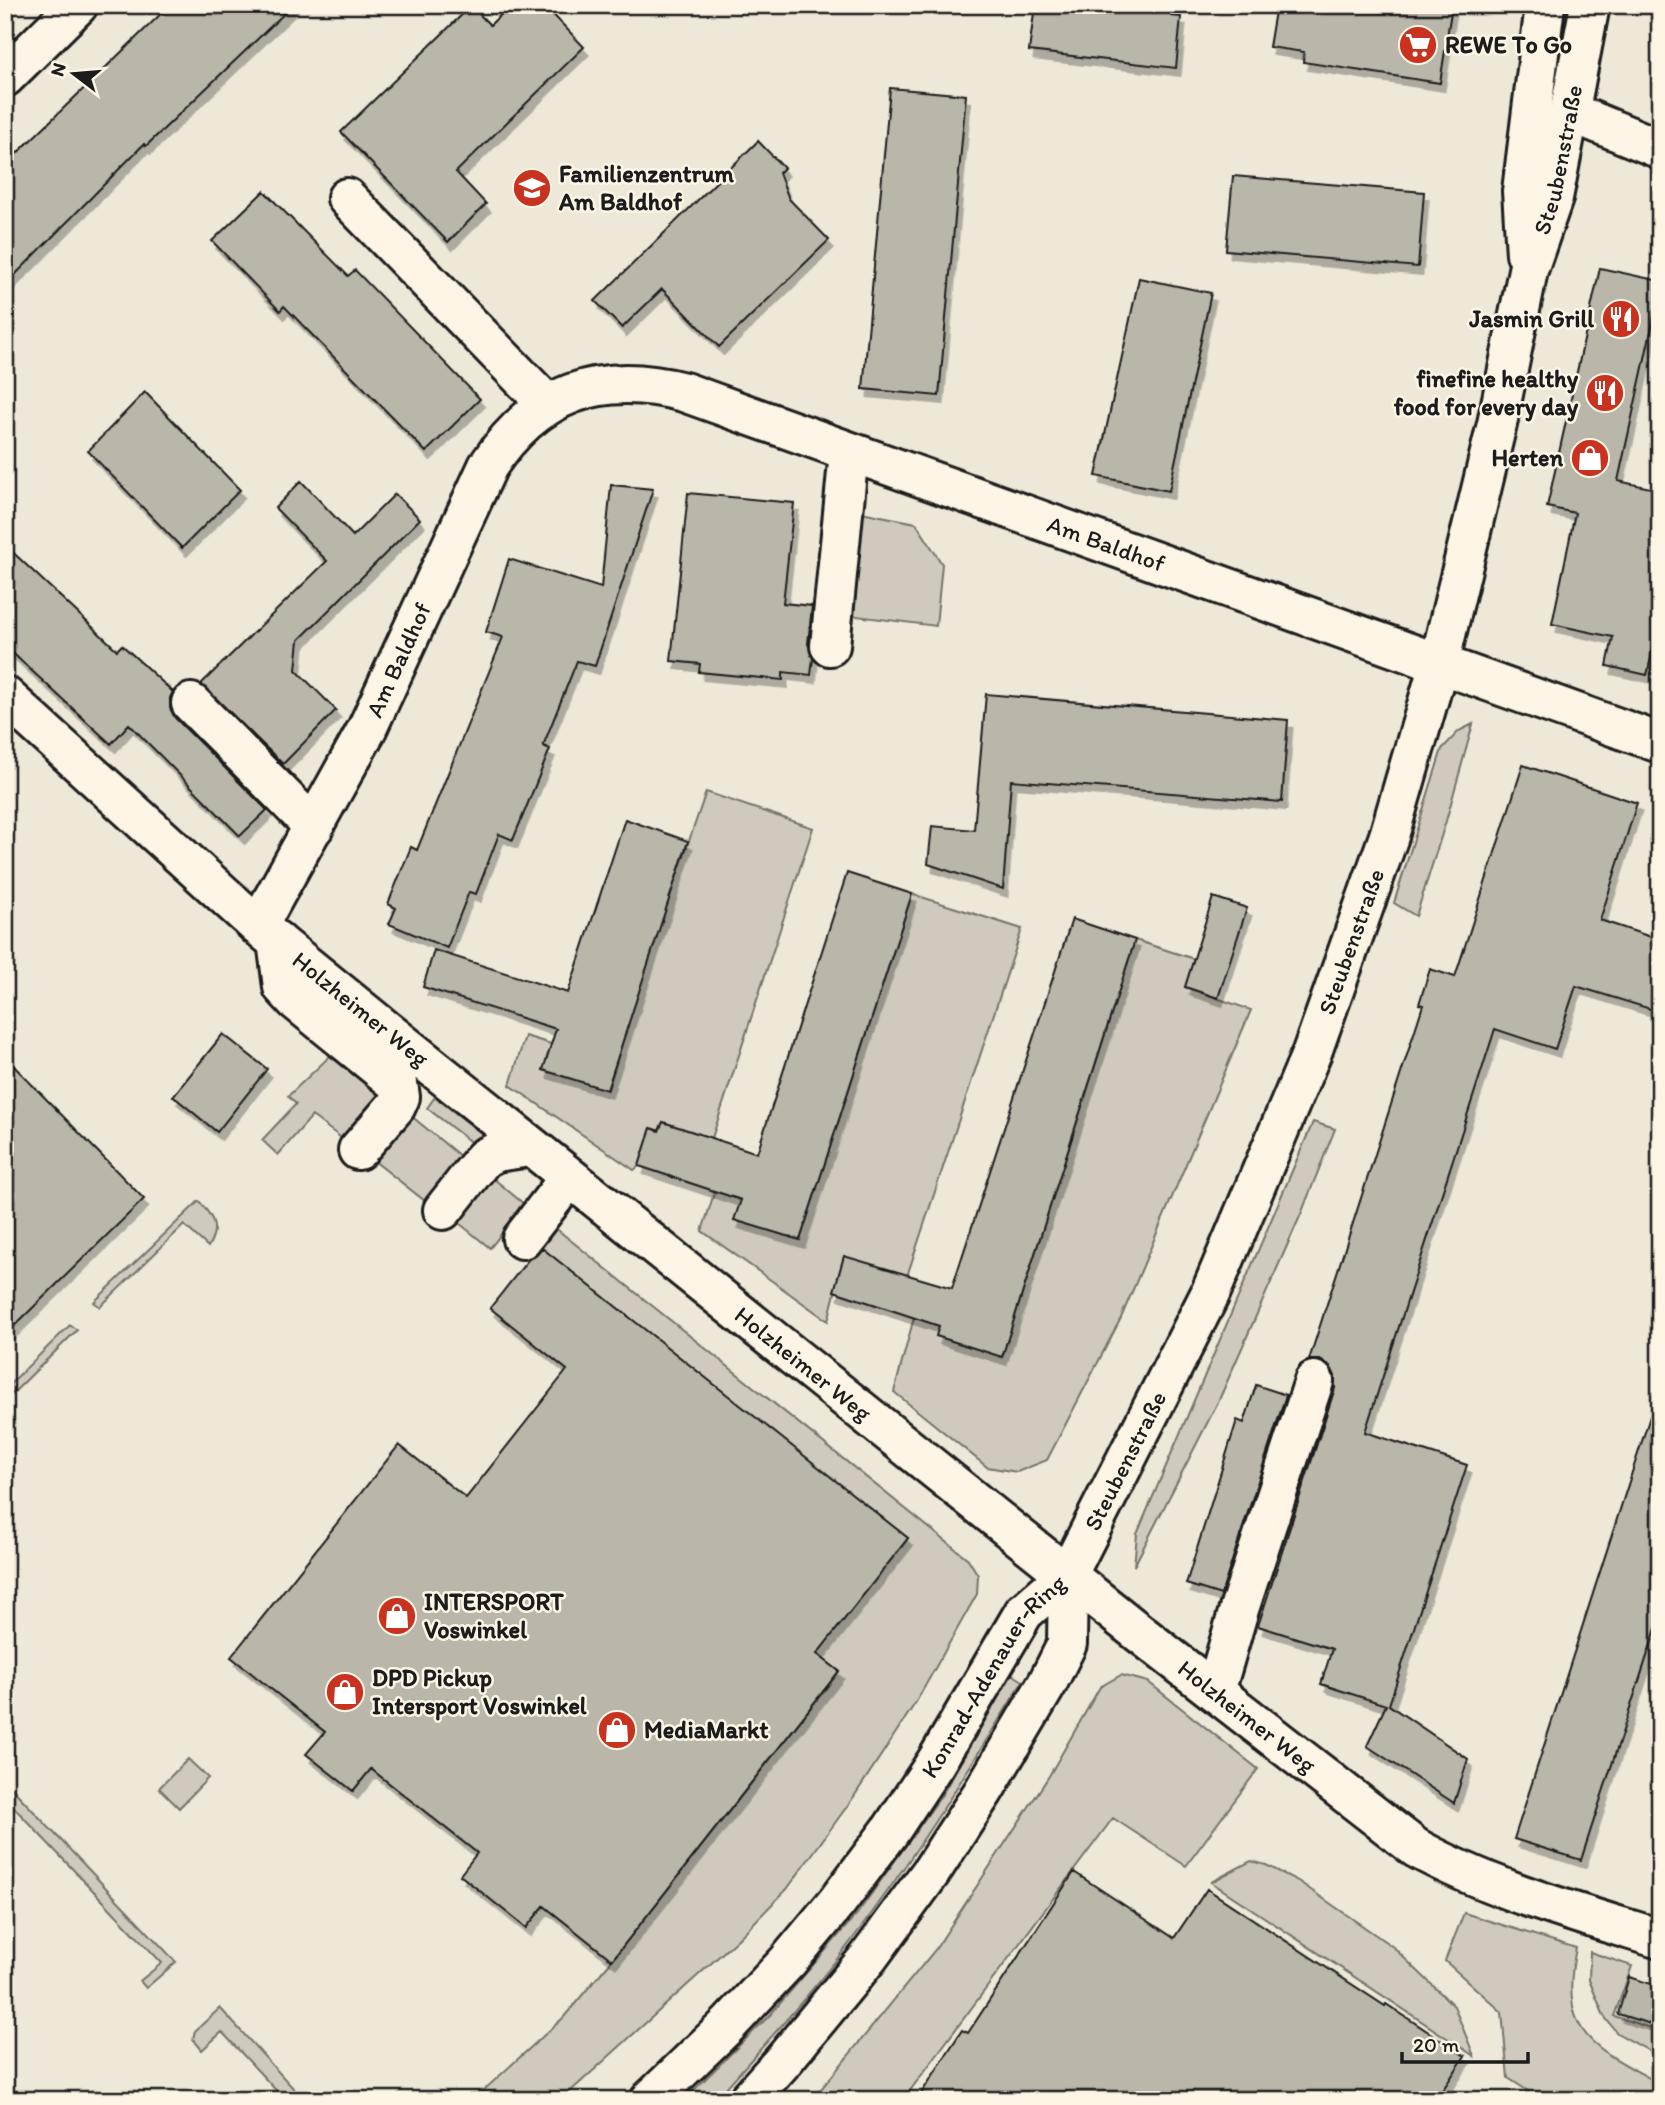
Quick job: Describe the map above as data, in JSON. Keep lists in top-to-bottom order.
{
  "streets": {
    "street": [
      "Steubenstraße",
      "Am Baldhof",
      "Holzheimer Weg",
      "Konrad-Adenauer-Ring"
    ]
  },
  "crossings": [
    ["Steubenstraße", "Am Baldhof"],
    ["Steubenstraße", "Holzheimer Weg"],
    ["Steubenstraße", "Konrad-Adenauer-Ring"],
    ["Am Baldhof", "Holzheimer Weg"],
    ["Holzheimer Weg", "Konrad-Adenauer-Ring"]
  ],
  "places": {
    "supermarket": ["REWE To Go"],
    "school or university": ["Familienzentrum Am Baldhof"],
    "restaurant": ["Jasmin Grill", "finefine healthy food for every day"],
    "shop": [
      "Herten",
      "INTERSPORT Voswinkel",
      "DPD Pickup Intersport Voswinkel",
      "MediaMarkt"
    ]
  },
  "scale_bar": "20 m",
  "north": "left"
}
